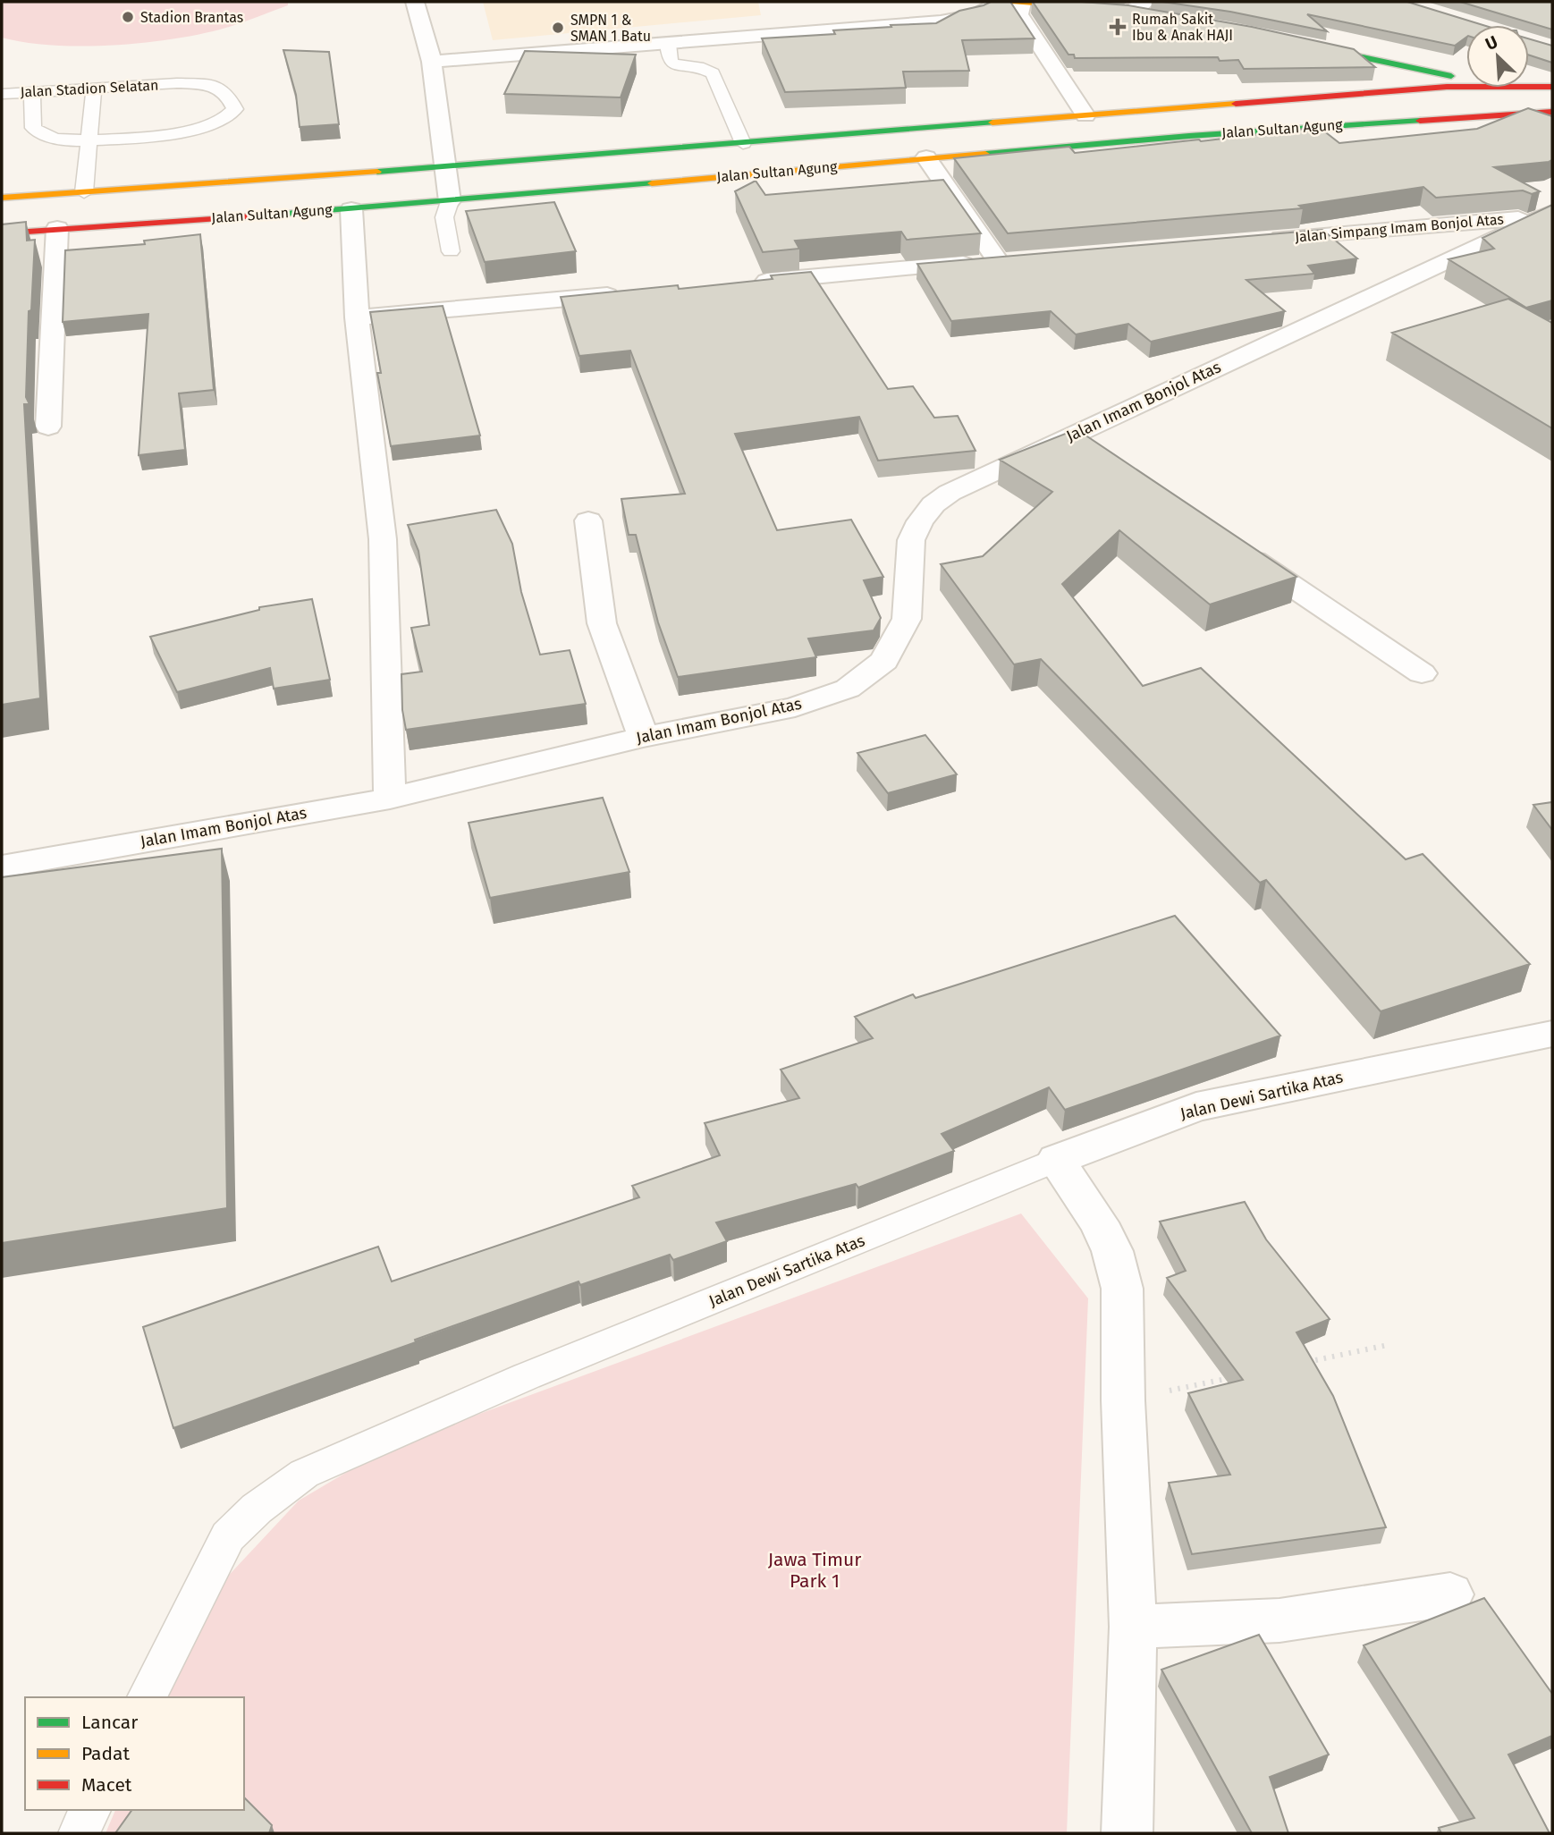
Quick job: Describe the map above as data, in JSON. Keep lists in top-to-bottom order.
{
  "streets": {
    "main road": ["Jalan Sultan Agung"],
    "street": ["Jalan Simpang Imam Bonjol Atas", "Jalan Imam Bonjol Atas", "Jalan Dewi Sartika Atas"],
    "lane": ["Jalan Stadion Selatan"]
  },
  "crossings": [
    ["Jalan Simpang Imam Bonjol Atas", "Jalan Imam Bonjol Atas"]
  ],
  "parks": ["Jawa Timur Park 1"],
  "places": {
    "other": ["Stadion Brantas", "SMPN 1 & SMAN 1 Batu"],
    "health": ["Rumah Sakit Ibu & Anak HAJI"]
  },
  "legend": ["Lancar", "Padat", "Macet"],
  "north": "top left"
}
